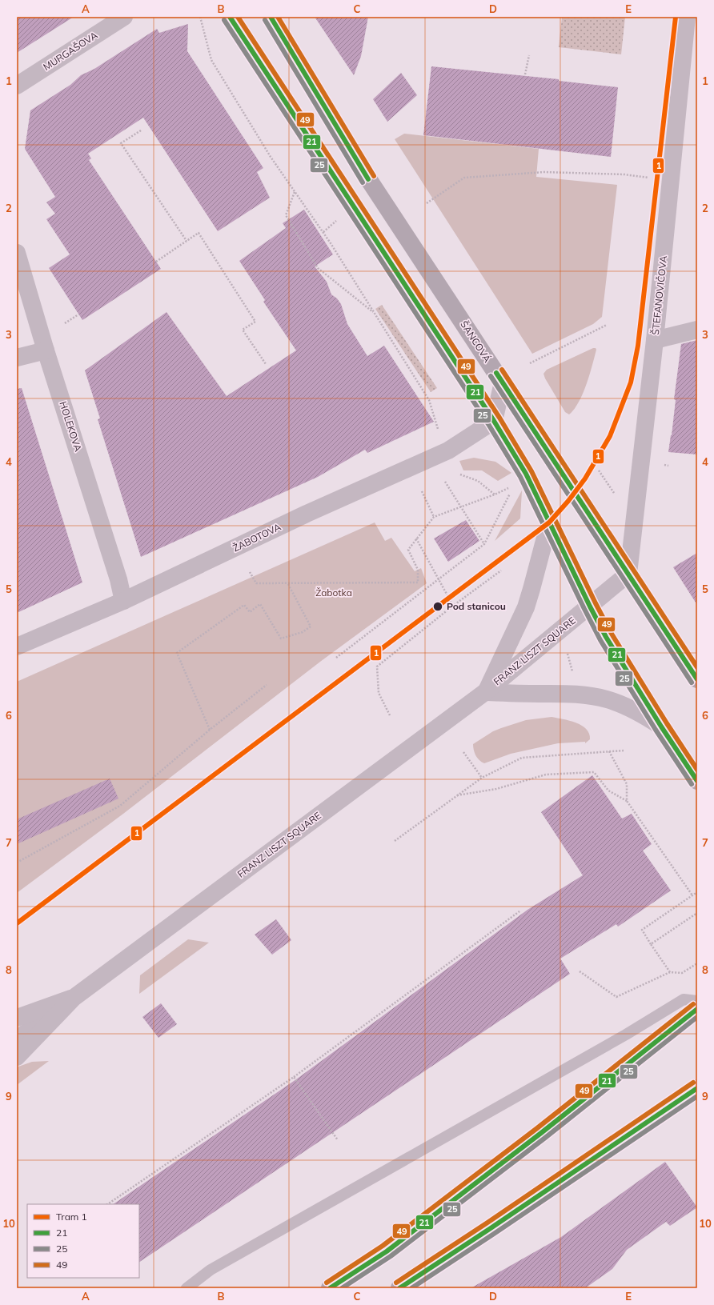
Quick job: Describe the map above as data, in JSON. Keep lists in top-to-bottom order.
{
  "streets": {
    "main road": ["ŠANCOVÁ"],
    "street": [
      "MURGAŠOVA",
      "ŠTEFANOVIČOVA",
      "HOLEKOVA",
      "ŽABOTOVA",
      "FRANZ LISZT SQUARE"
    ]
  },
  "crossings": [
    ["ŠTEFANOVIČOVA", "ŠANCOVÁ"],
    ["ŠTEFANOVIČOVA", "FRANZ LISZT SQUARE"],
    ["ŠANCOVÁ", "FRANZ LISZT SQUARE"],
    ["HOLEKOVA", "ŽABOTOVA"]
  ],
  "parks": ["Žabotka"],
  "places": ["Pod stanicou"],
  "lines": [
    "tram line 1",
    "transit line 21",
    "transit line 49",
    "transit line 25"
  ],
  "legend": [
    "Tram 1",
    "21",
    "25",
    "49"
  ],
  "grid": {
    "columns": [
      "A",
      "B",
      "C",
      "D",
      "E"
    ],
    "rows": [
      "1",
      "2",
      "3",
      "4",
      "5",
      "6",
      "7",
      "8",
      "9",
      "10"
    ]
  }
}
